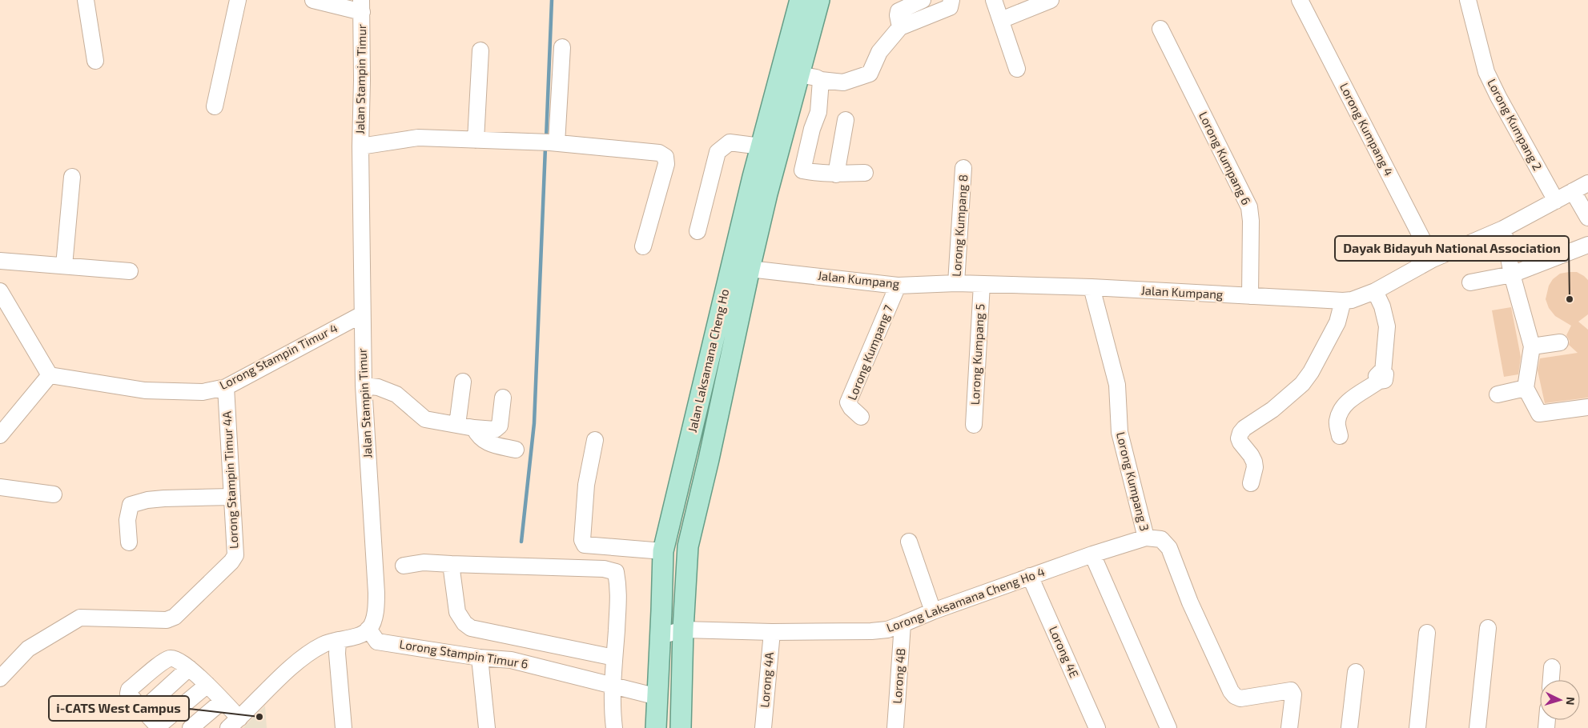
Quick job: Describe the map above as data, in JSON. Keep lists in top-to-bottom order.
{
  "streets": {
    "main road": ["Jalan Laksamana Cheng Ho"],
    "street": [
      "Jalan Stampin Timur",
      "Lorong Kumpang 2",
      "Lorong Kumpang 4",
      "Lorong Kumpang 6",
      "Lorong Kumpang 8",
      "Jalan Kumpang",
      "Lorong Kumpang 7",
      "Lorong Kumpang 5",
      "Lorong Stampin Timur 4",
      "Lorong Stampin Timur 4A",
      "Lorong Kumpang 3",
      "Lorong Laksamana Cheng Ho 4",
      "Lorong 4E",
      "Lorong Stampin Timur 6",
      "Lorong 4B",
      "Lorong 4A"
    ]
  },
  "crossings": [
    ["Jalan Stampin Timur", "Lorong Stampin Timur 4"],
    ["Jalan Stampin Timur", "Lorong Stampin Timur 6"],
    ["Lorong Kumpang 2", "Jalan Kumpang"],
    ["Lorong Kumpang 4", "Jalan Kumpang"],
    ["Lorong Kumpang 6", "Jalan Kumpang"],
    ["Lorong Kumpang 8", "Jalan Kumpang"],
    ["Jalan Kumpang", "Lorong Kumpang 7"],
    ["Jalan Kumpang", "Lorong Kumpang 5"],
    ["Jalan Kumpang", "Jalan Laksamana Cheng Ho"],
    ["Jalan Kumpang", "Lorong Kumpang 3"],
    ["Lorong Stampin Timur 4", "Lorong Stampin Timur 4A"],
    ["Jalan Laksamana Cheng Ho", "Lorong Laksamana Cheng Ho 4"],
    ["Jalan Laksamana Cheng Ho", "Lorong Stampin Timur 6"],
    ["Lorong Kumpang 3", "Lorong Laksamana Cheng Ho 4"],
    ["Lorong Laksamana Cheng Ho 4", "Lorong 4E"],
    ["Lorong Laksamana Cheng Ho 4", "Lorong 4B"],
    ["Lorong Laksamana Cheng Ho 4", "Lorong 4A"]
  ],
  "places": ["Dayak Bidayuh National Association", "i-CATS West Campus"],
  "north": "right"
}
